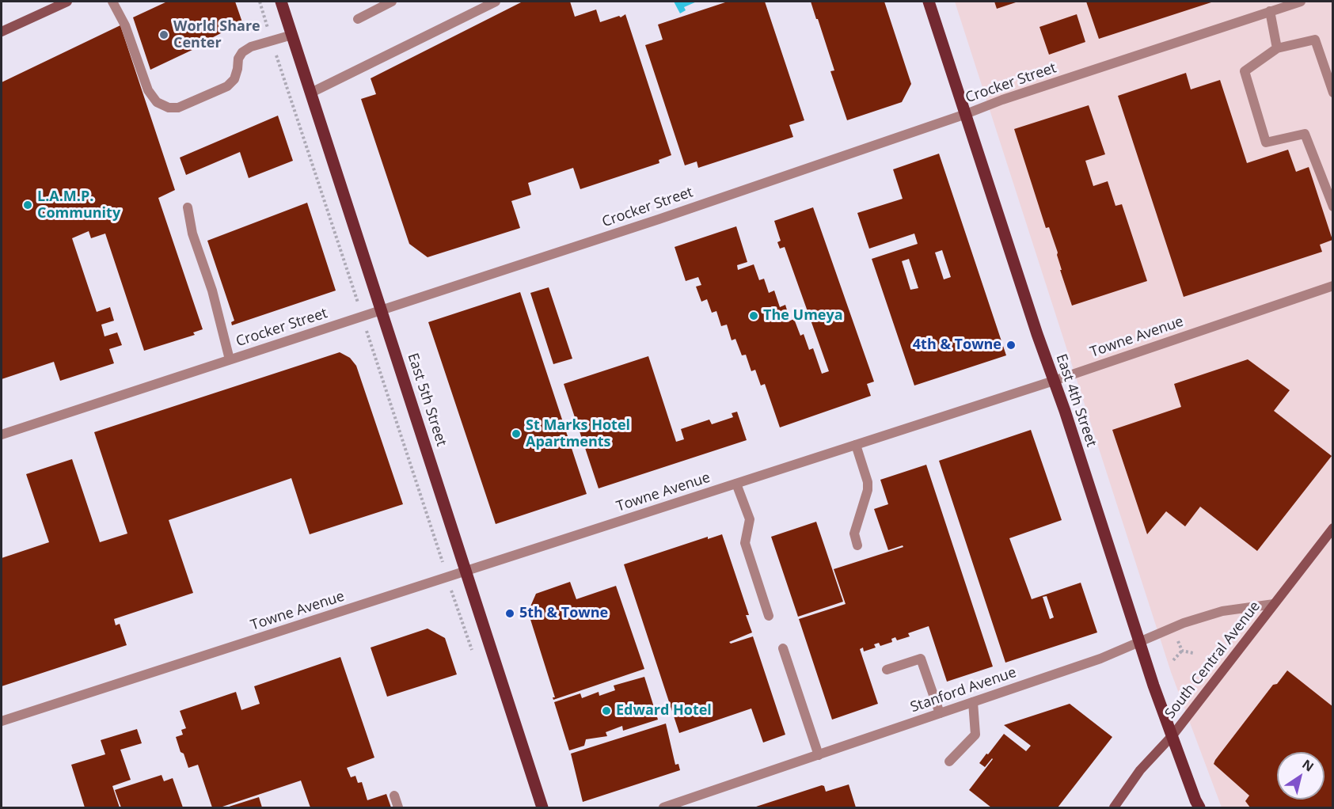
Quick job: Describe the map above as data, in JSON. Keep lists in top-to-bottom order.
{
  "streets": {
    "main road": ["East 5th Street", "East 4th Street", "South Central Avenue"],
    "street": ["Crocker Street", "Towne Avenue", "Stanford Avenue"]
  },
  "crossings": [
    ["Crocker Street", "East 5th Street"],
    ["Crocker Street", "East 4th Street"],
    ["Towne Avenue", "East 5th Street"],
    ["Towne Avenue", "East 4th Street"],
    ["East 4th Street", "South Central Avenue"],
    ["East 4th Street", "Stanford Avenue"],
    ["South Central Avenue", "Stanford Avenue"]
  ],
  "places": [
    "World Share Center",
    "L.A.M.P. Community",
    "The Umeya",
    "4th & Towne",
    "St Marks Hotel Apartments",
    "5th & Towne",
    "Edward Hotel"
  ],
  "north": "top right"
}
